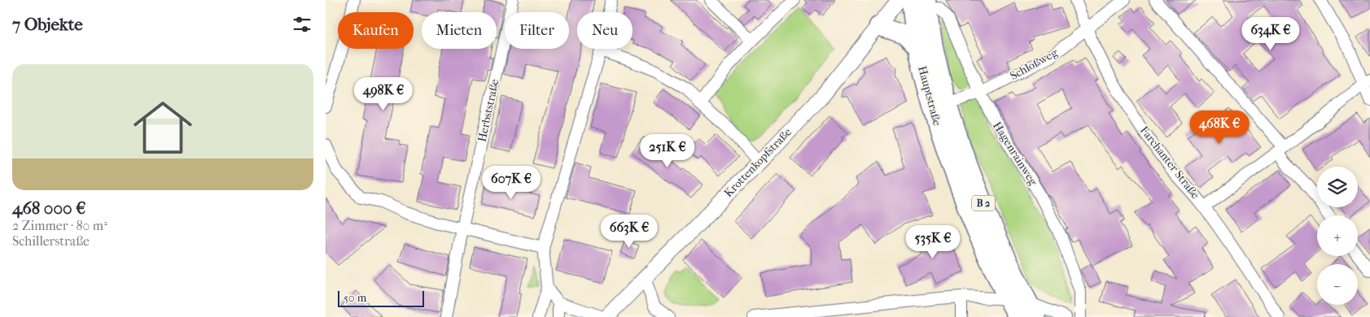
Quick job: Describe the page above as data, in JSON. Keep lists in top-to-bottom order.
{
  "streets": {
    "main road": ["Hauptstraße", "B 2"],
    "street": [
      "Schloßweg",
      "Herbststraße",
      "Hagenrainweg",
      "Krottenkopfstraße",
      "Farchanter Straße"
    ]
  },
  "crossings": [
    ["Schloßweg", "Hauptstraße"],
    ["Schloßweg", "Hagenrainweg"],
    ["Schloßweg", "Farchanter Straße"],
    ["Hauptstraße", "Hagenrainweg"]
  ],
  "scale_bar": "50 m",
  "page": {
    "heading": "7 Objekte",
    "chip": [
      "Kaufen",
      "Mieten",
      "Filter",
      "Neu"
    ],
    "price": [
      "634K €",
      "498K €",
      "468K €",
      "251K €",
      "607K €",
      "663K €",
      "535K €"
    ],
    "list": [
      {
        "name": "468 000 €",
        "note": "2 Zimmer · 80 m² · Schillerstraße"
      }
    ],
    "map_buttons": ["+", "−"],
    "scale": "50 m"
  }
}
